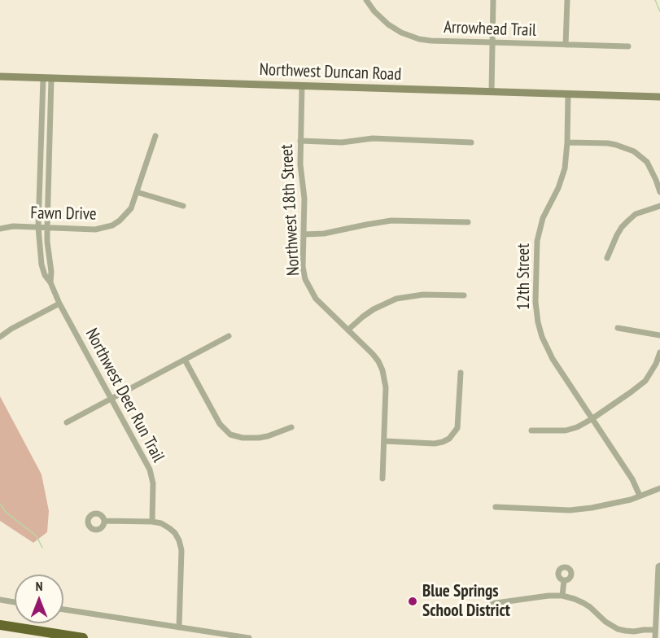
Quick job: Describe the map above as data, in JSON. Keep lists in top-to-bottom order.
{
  "streets": {
    "street": [
      "Arrowhead Trail",
      "Northwest Duncan Road",
      "Northwest 18th Street",
      "Fawn Drive",
      "12th Street",
      "Northwest Deer Run Trail"
    ]
  },
  "crossings": [
    ["Northwest Duncan Road", "Northwest 18th Street"],
    ["Northwest Duncan Road", "12th Street"],
    ["Northwest Duncan Road", "Northwest Deer Run Trail"],
    ["Fawn Drive", "Northwest Deer Run Trail"]
  ],
  "places": ["Blue Springs School District"],
  "north": "top"
}
